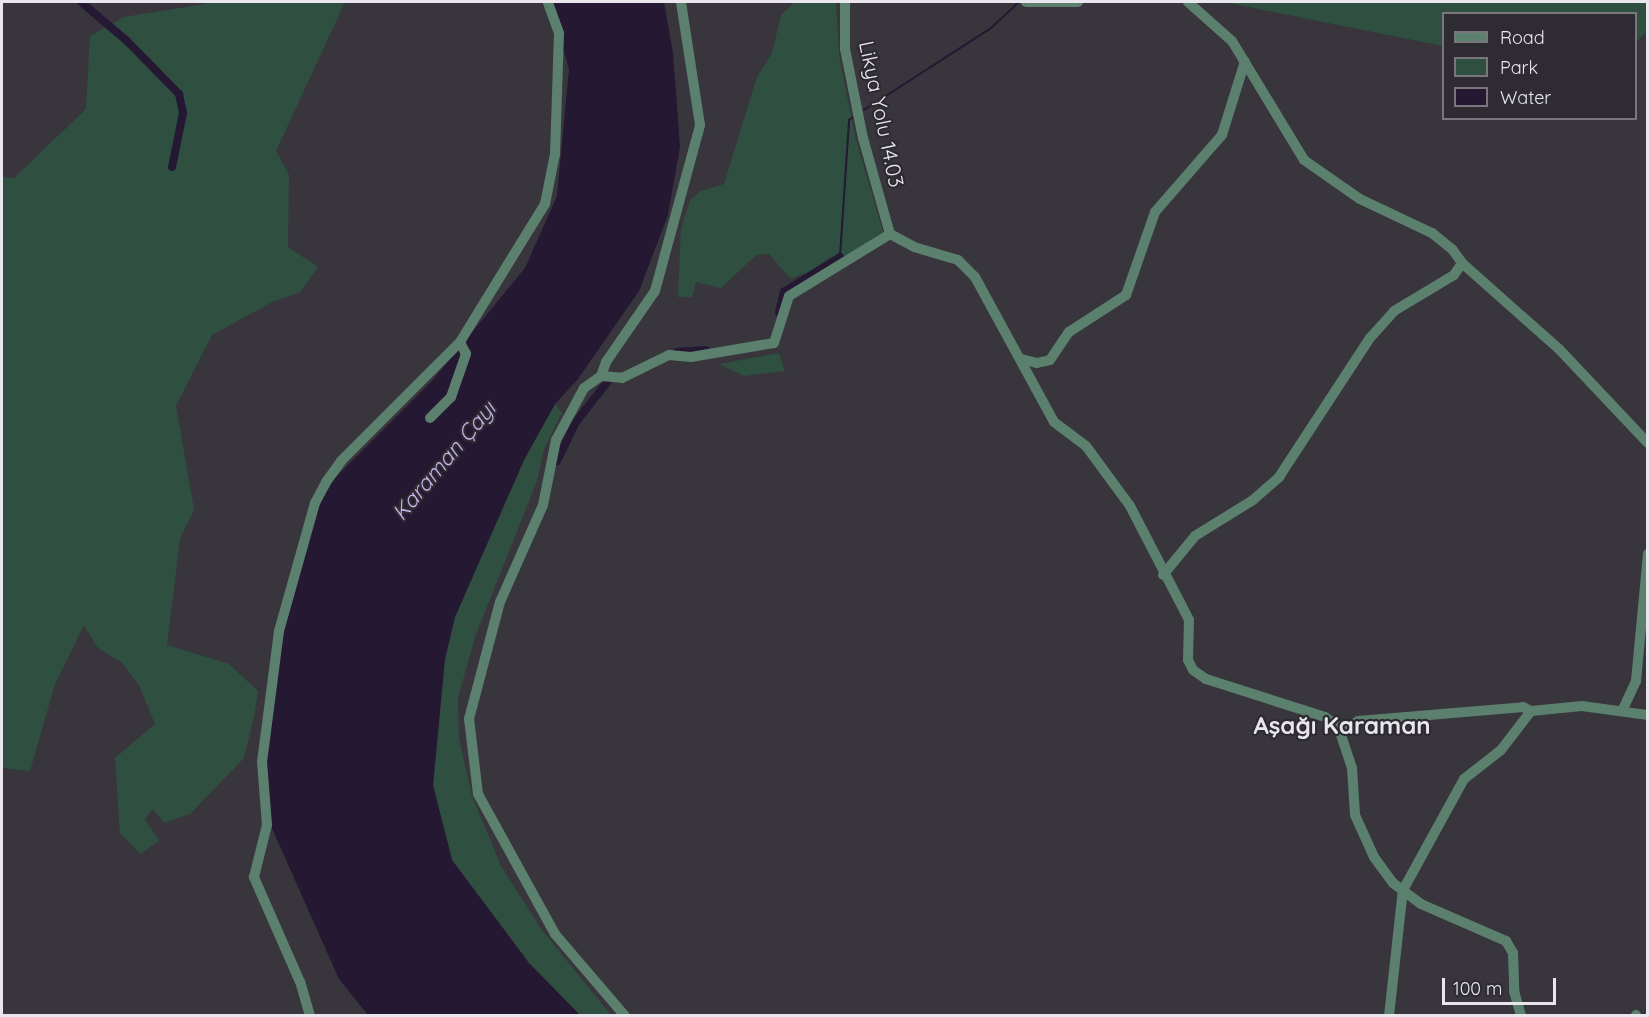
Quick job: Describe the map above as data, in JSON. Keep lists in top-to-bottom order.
{
  "streets": {
    "street": ["Likya Yolu 14.03"]
  },
  "districts": ["Aşağı Karaman"],
  "water": ["Karaman Çayı"],
  "legend": ["Road", "Park", "Water"],
  "scale_bar": "100 m"
}
